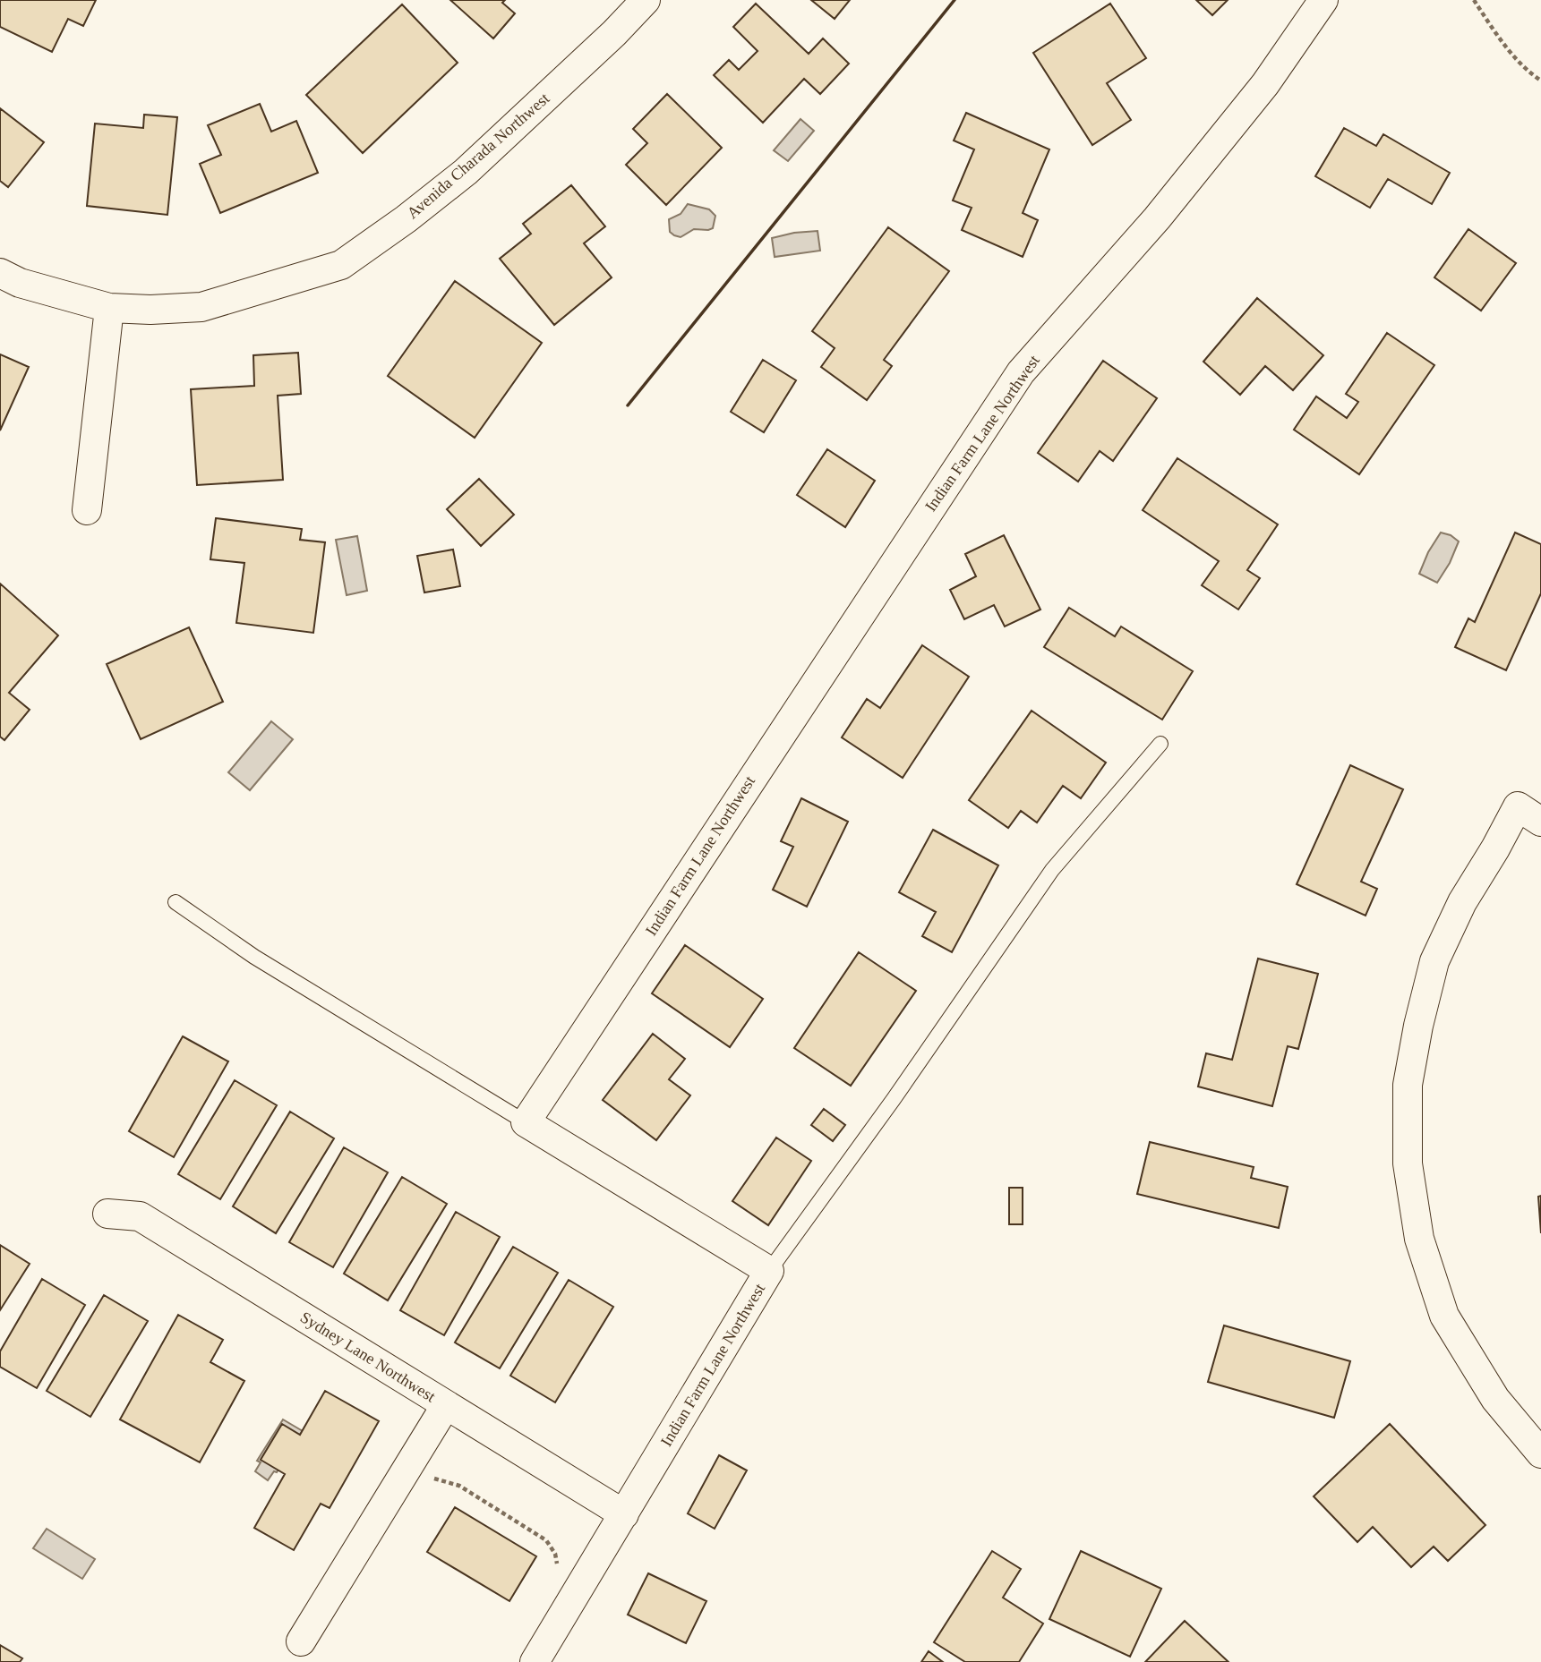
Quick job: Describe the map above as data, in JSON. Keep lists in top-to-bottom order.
{
  "streets": {
    "street": ["Avenida Charada Northwest", "Indian Farm Lane Northwest", "Sydney Lane Northwest"]
  },
  "crossings": [
    ["Indian Farm Lane Northwest", "Sydney Lane Northwest"]
  ]
}
